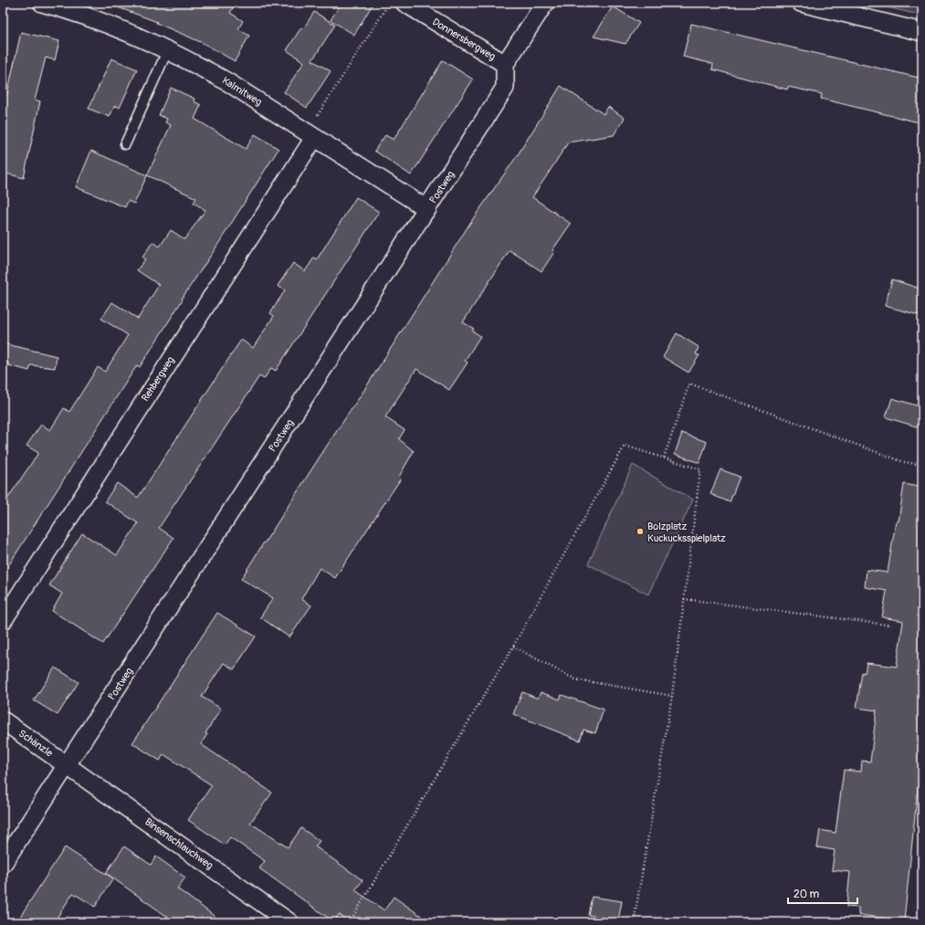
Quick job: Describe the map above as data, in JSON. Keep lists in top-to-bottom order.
{
  "streets": {
    "street": [
      "Donnersbergweg",
      "Kalmitweg",
      "Postweg",
      "Rehbergweg",
      "Schänzle",
      "Binsenschlauchweg"
    ]
  },
  "crossings": [
    ["Donnersbergweg", "Postweg"],
    ["Kalmitweg", "Postweg"],
    ["Kalmitweg", "Rehbergweg"],
    ["Postweg", "Schänzle"],
    ["Postweg", "Binsenschlauchweg"],
    ["Schänzle", "Binsenschlauchweg"]
  ],
  "places": ["Bolzplatz Kuckucksspielplatz"],
  "scale_bar": "20 m"
}
